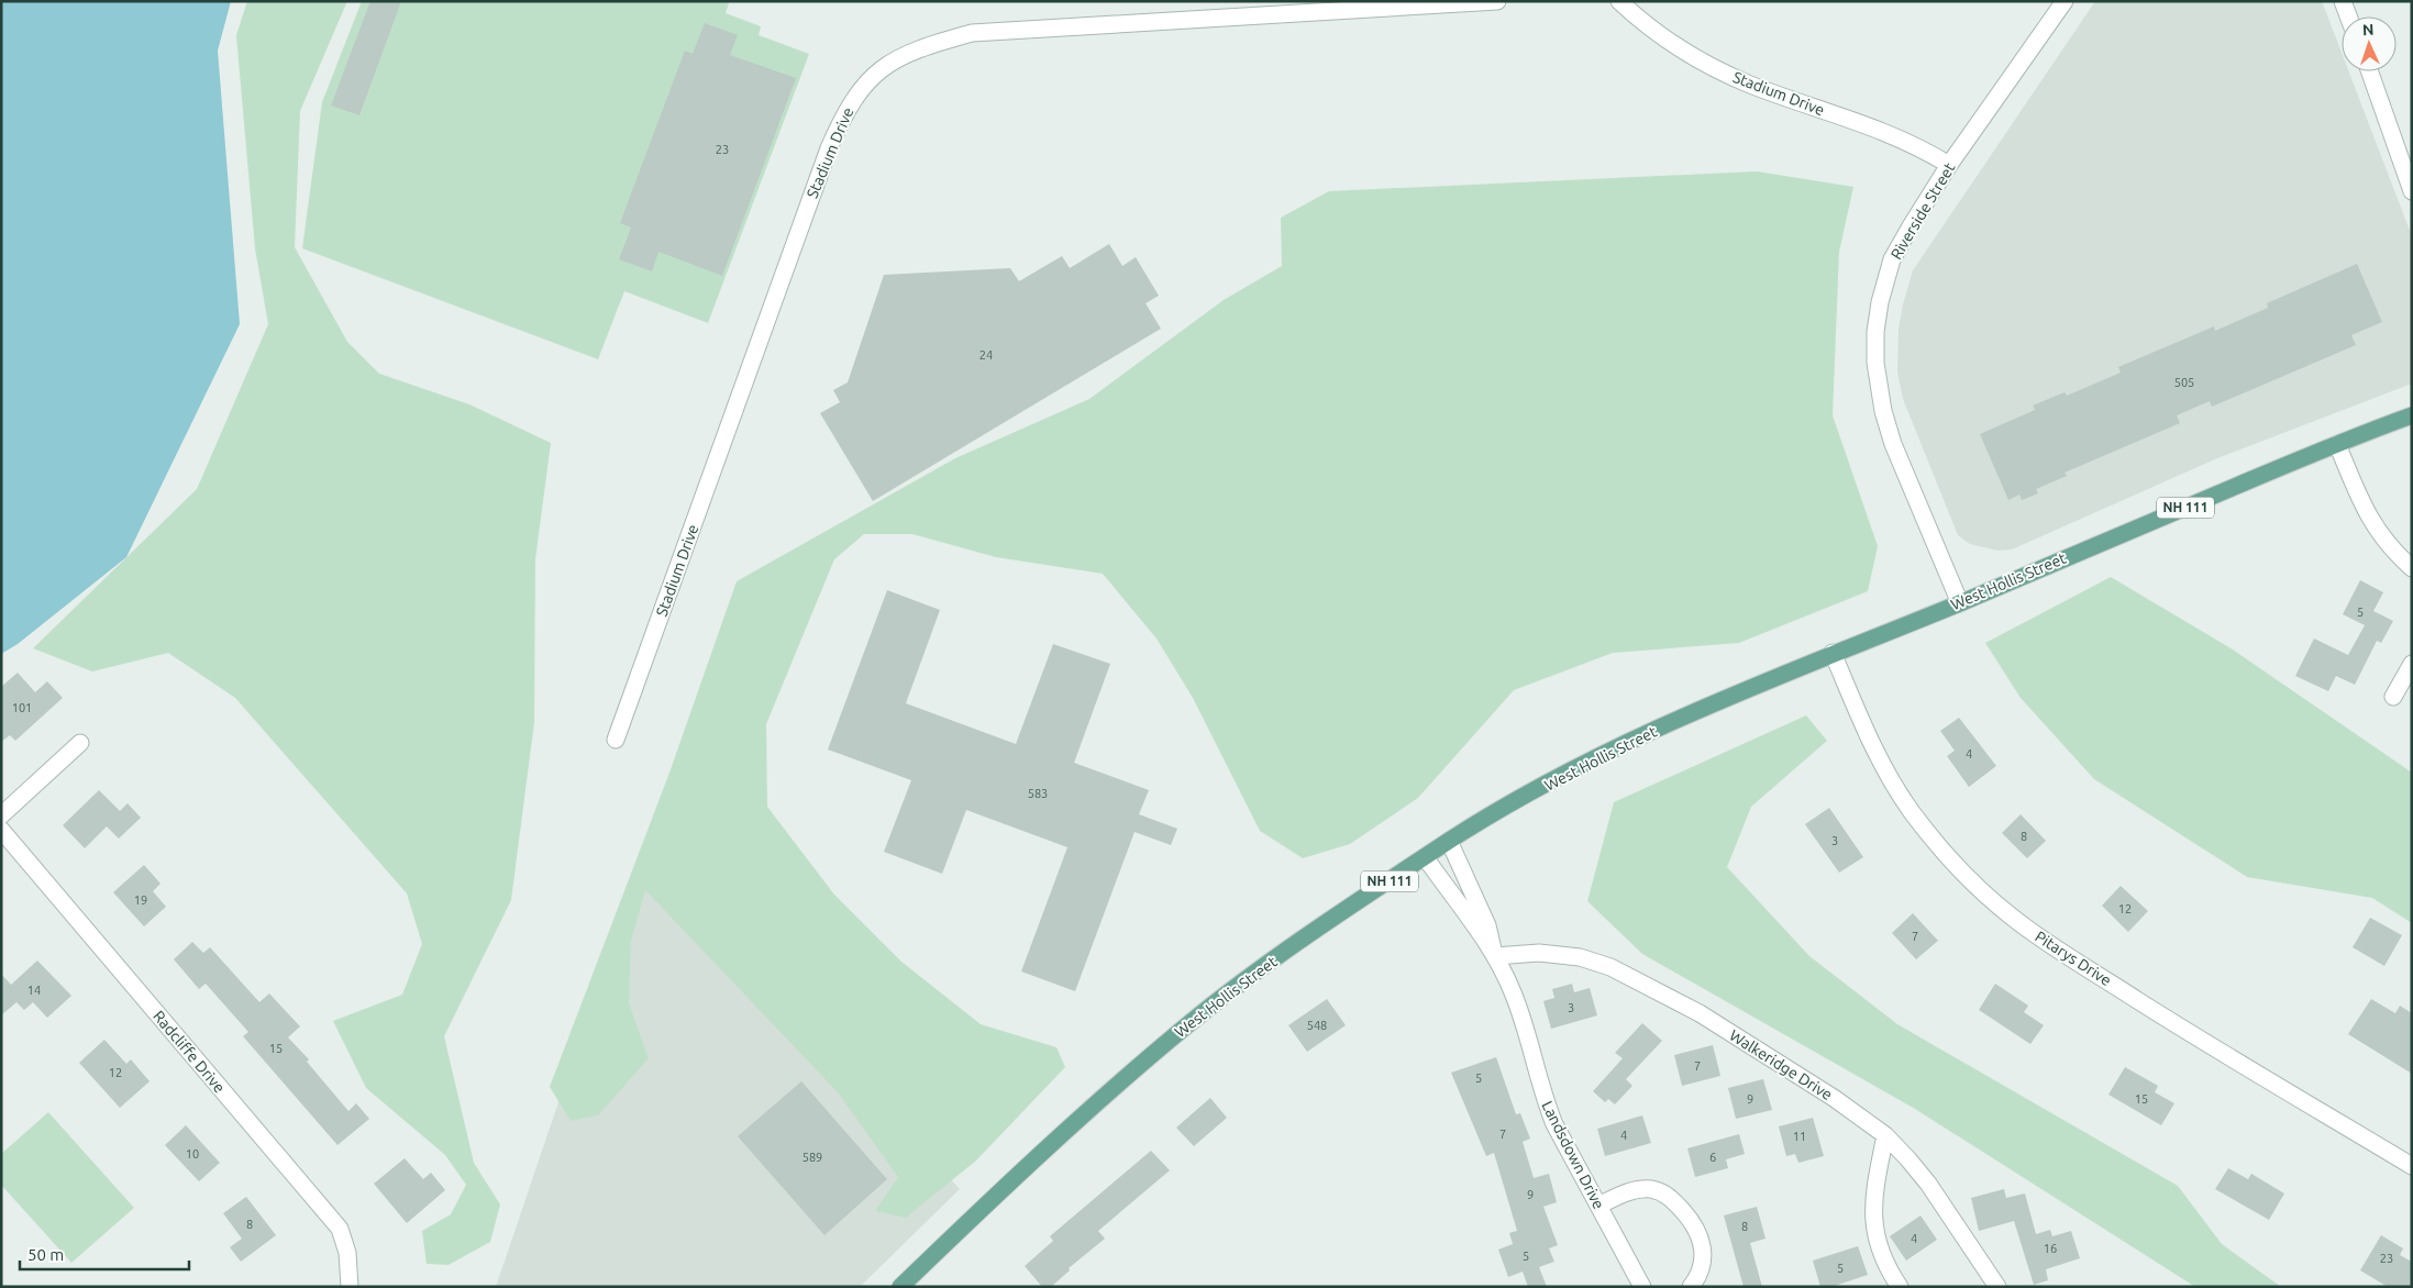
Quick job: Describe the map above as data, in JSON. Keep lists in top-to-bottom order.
{
  "streets": {
    "main road": ["NH 111", "West Hollis Street"],
    "street": [
      "Stadium Drive",
      "Riverside Street",
      "Pitarys Drive",
      "Radcliffe Drive",
      "Walkeridge Drive",
      "Landsdown Drive"
    ]
  },
  "crossings": [
    ["Stadium Drive", "Riverside Street"],
    ["Riverside Street", "West Hollis Street"],
    ["West Hollis Street", "Pitarys Drive"],
    ["West Hollis Street", "Landsdown Drive"],
    ["Walkeridge Drive", "Landsdown Drive"]
  ],
  "house_numbers": [
    "23",
    "24",
    "505",
    "5",
    "101",
    "4",
    "583",
    "8",
    "3",
    "19",
    "12",
    "7",
    "14",
    "3",
    "548",
    "15",
    "7",
    "12",
    "5",
    "9",
    "15",
    "7",
    "4",
    "11",
    "10",
    "589",
    "6",
    "9",
    "8",
    "8",
    "4",
    "16",
    "5",
    "23",
    "5"
  ],
  "scale_bar": "50 m",
  "north": "top"
}
